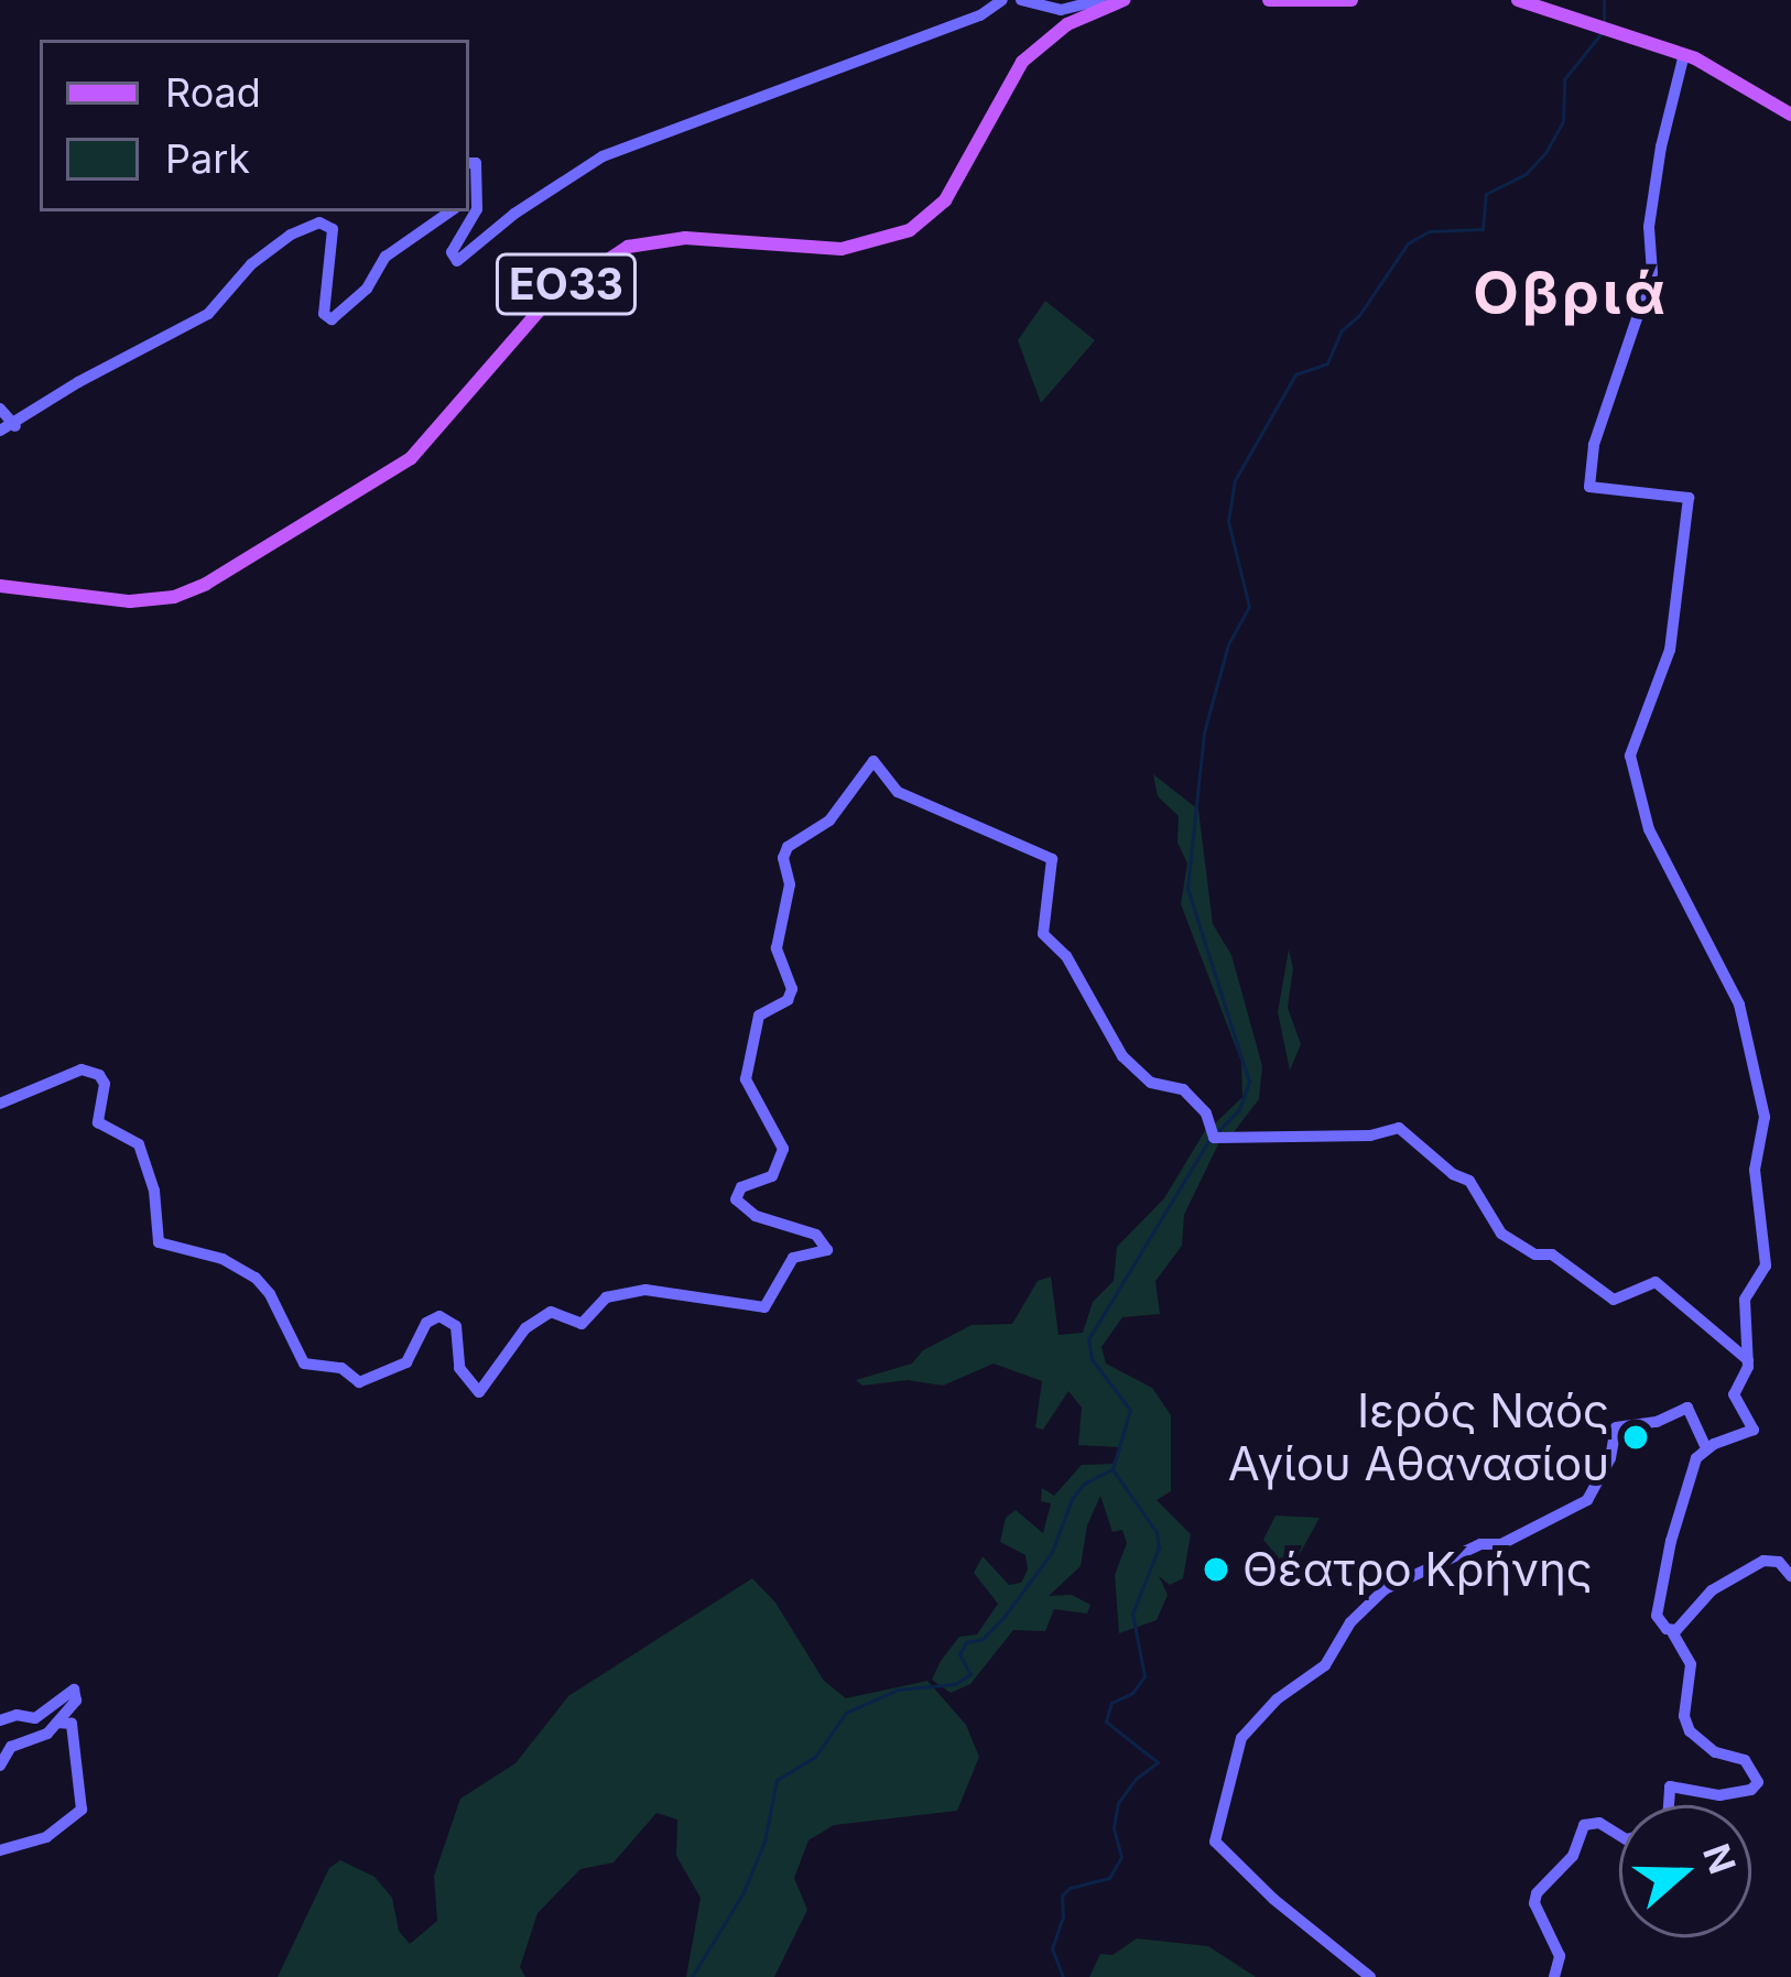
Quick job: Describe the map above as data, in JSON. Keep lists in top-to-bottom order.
{
  "streets": {
    "main road": ["ΕΟ33"]
  },
  "districts": ["Οβριά"],
  "places": ["Ιερός Ναός Αγίου Αθανασίου", "Θέατρο Κρήνης"],
  "legend": ["Road", "Park"],
  "north": "right"
}
